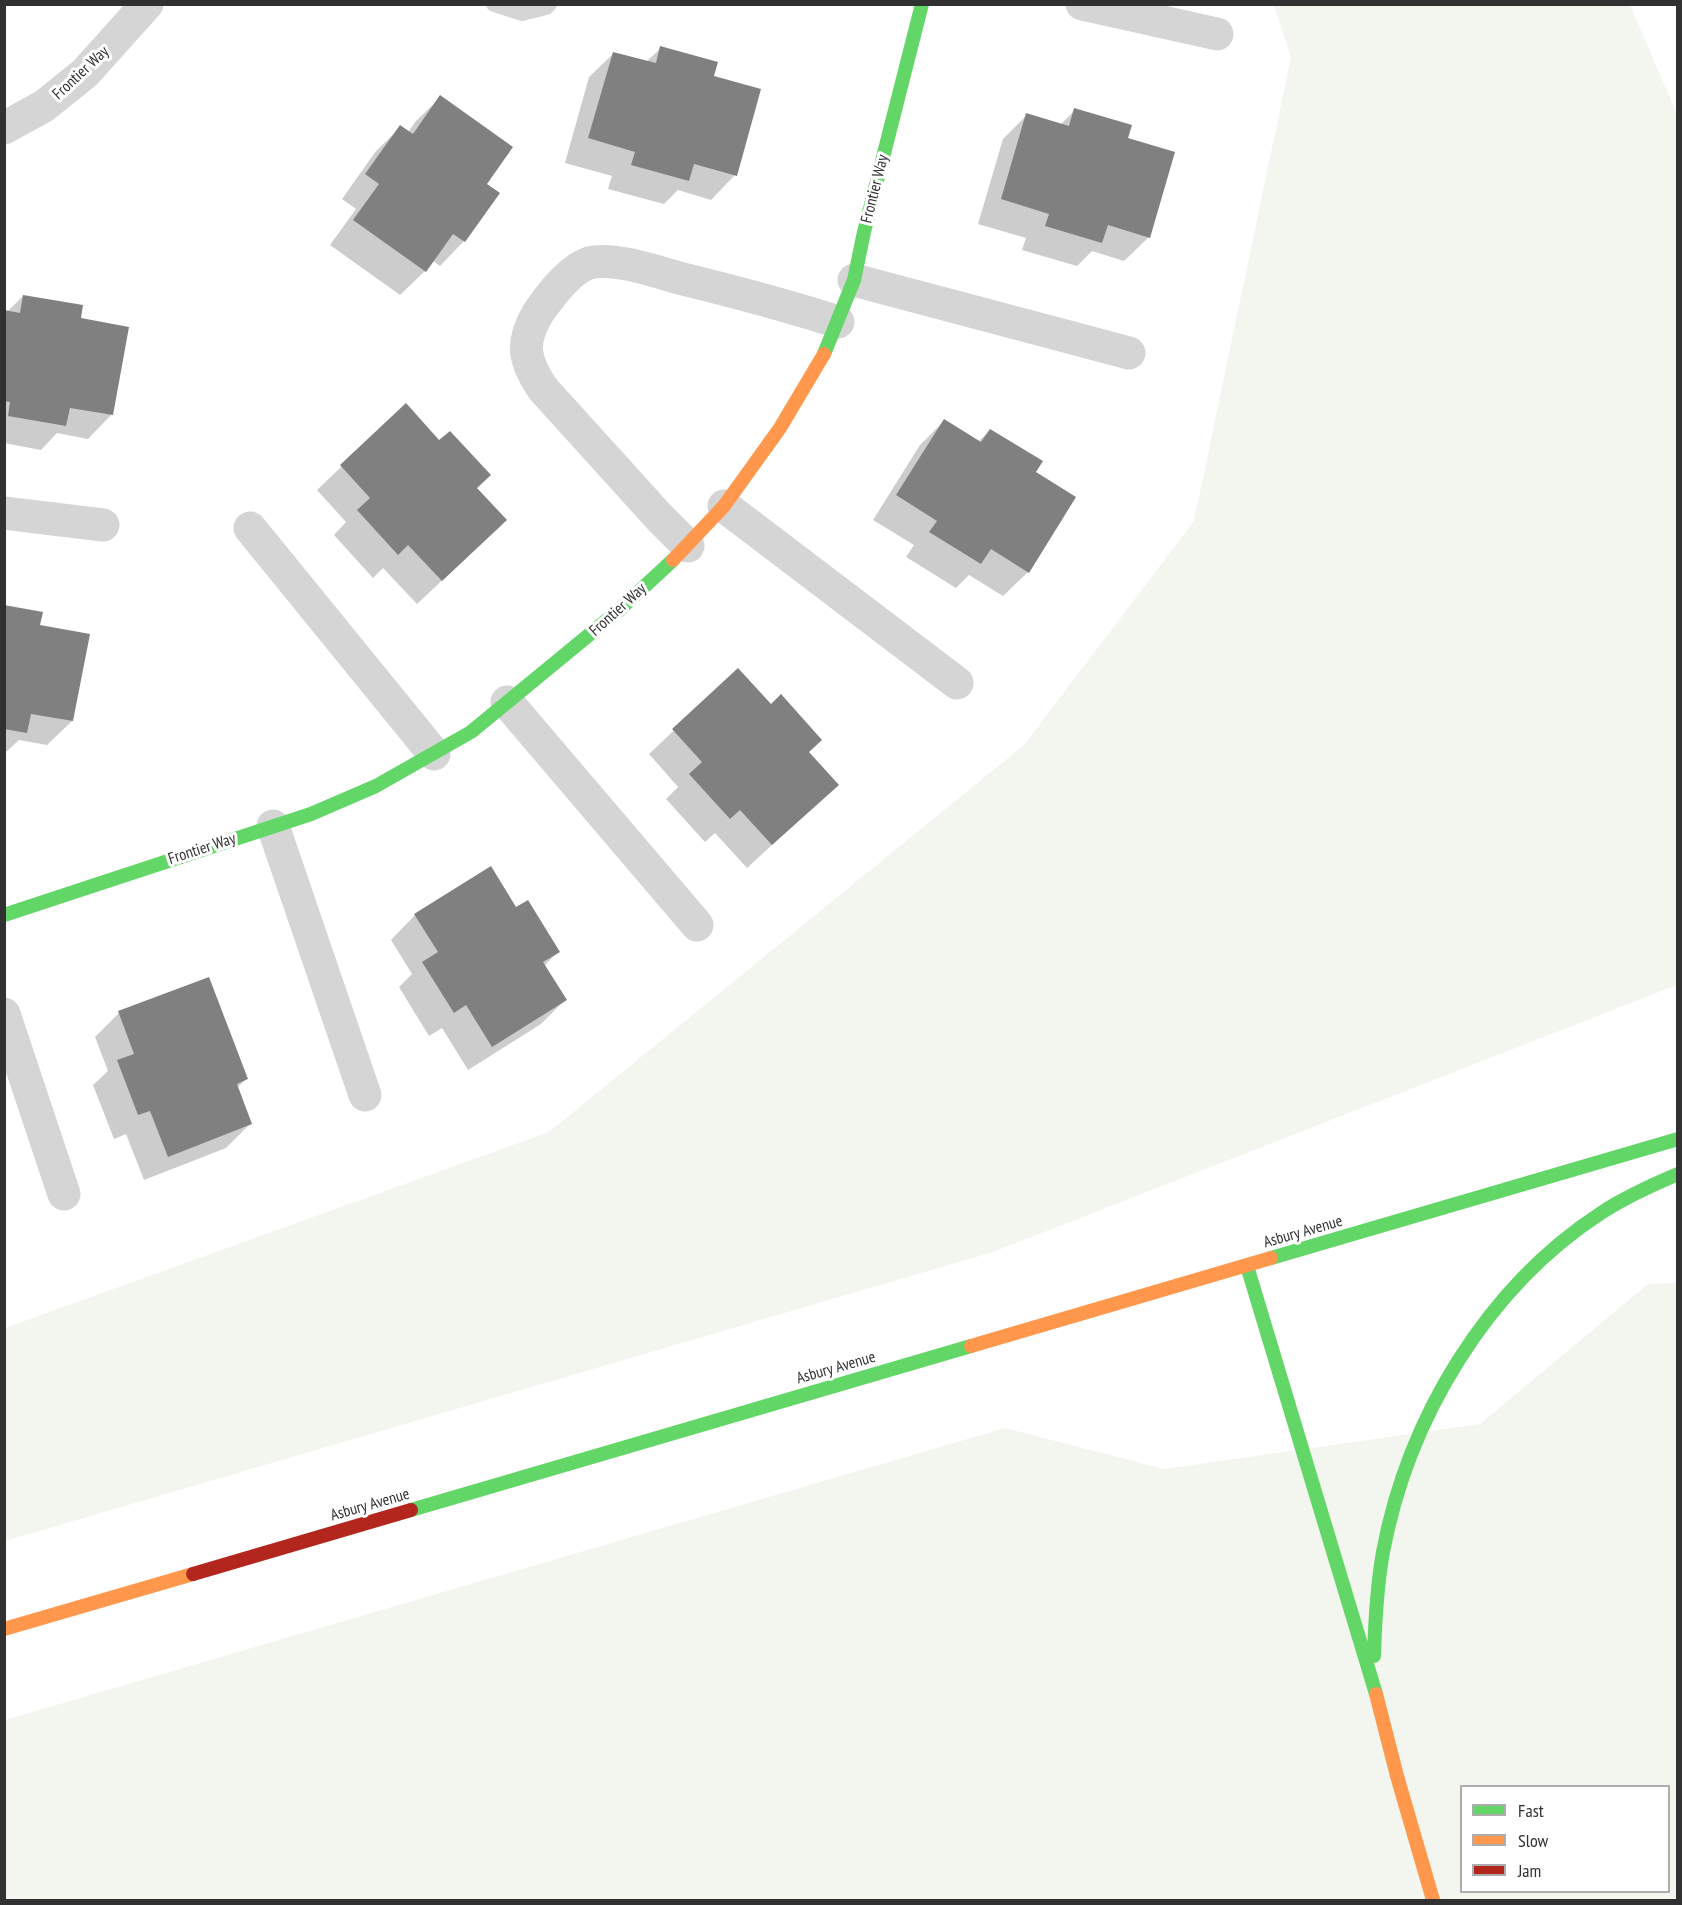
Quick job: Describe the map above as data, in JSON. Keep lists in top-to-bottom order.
{
  "streets": {
    "main road": ["Frontier Way", "Asbury Avenue"]
  },
  "legend": ["Fast", "Slow", "Jam"]
}
